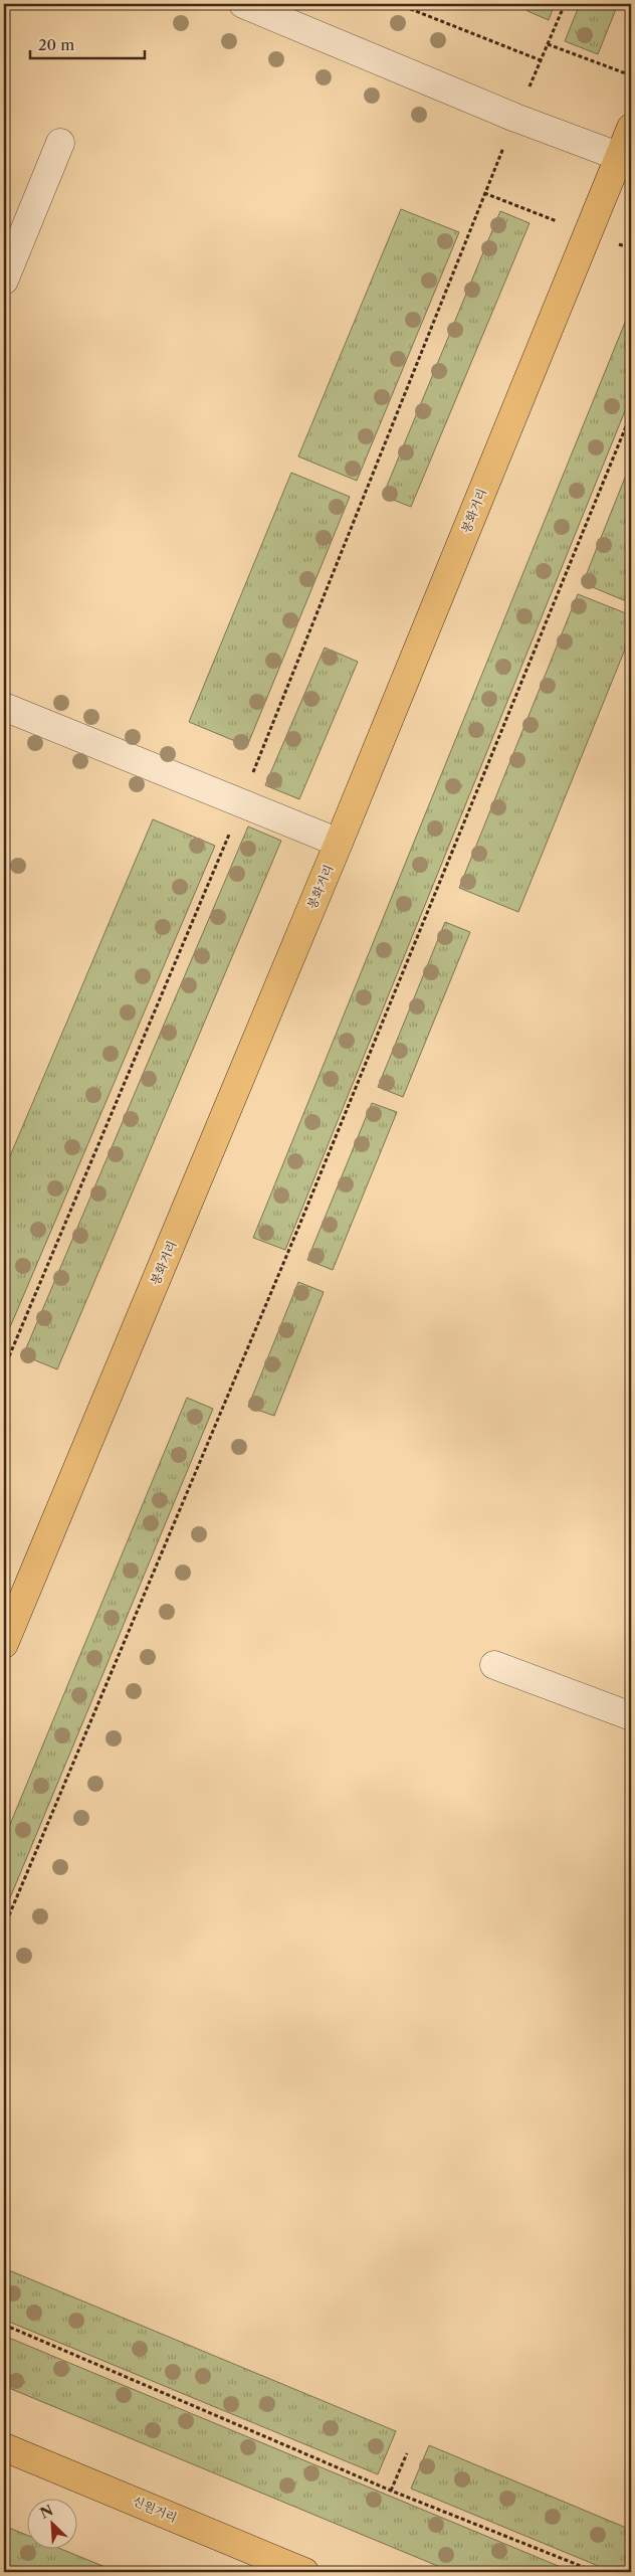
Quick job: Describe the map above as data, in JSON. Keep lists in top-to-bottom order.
{
  "streets": {
    "main road": ["봉화거리", "신원거리"]
  },
  "scale_bar": "20 m",
  "north": "top left"
}
